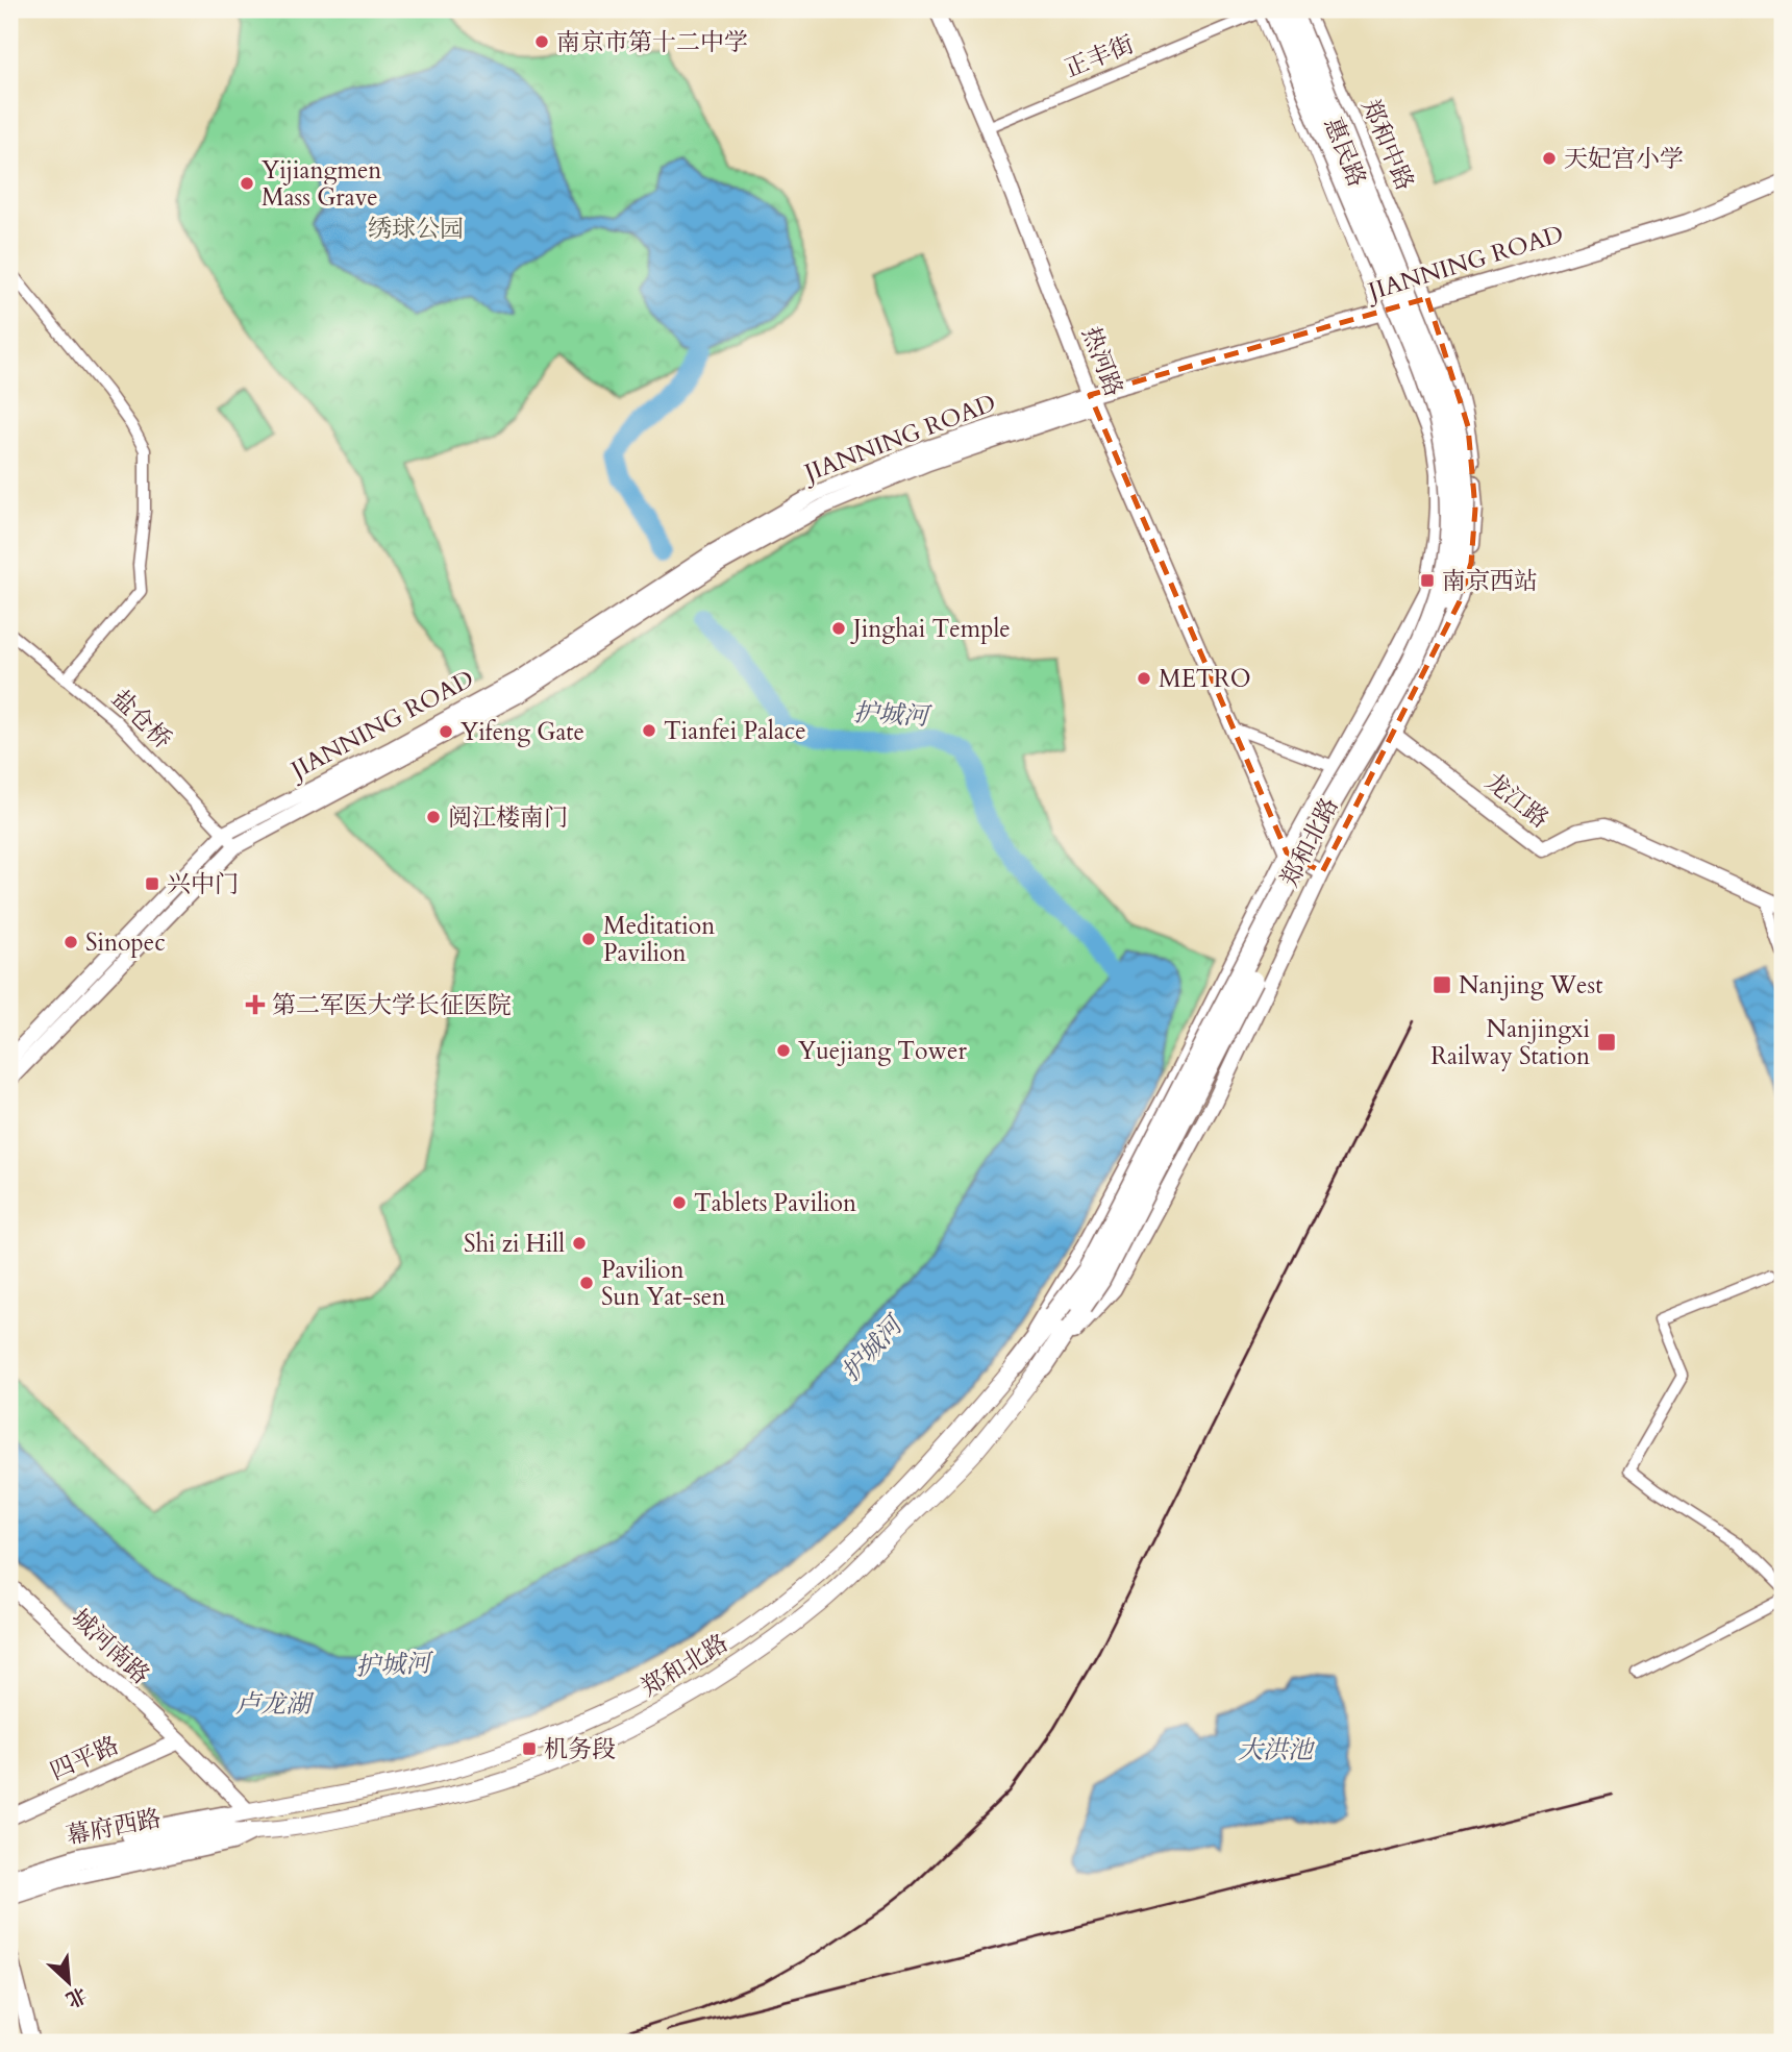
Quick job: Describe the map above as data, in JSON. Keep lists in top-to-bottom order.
{
  "streets": {
    "highway": ["郑和北路", "幕府西路"],
    "main road": [
      "郑和中路",
      "惠民路",
      "JIANNING ROAD",
      "热河路",
      "龙江路",
      "城河南路",
      "四平路"
    ],
    "street": ["正丰街", "盐仓桥"]
  },
  "crossings": [
    ["正丰街", "惠民路"],
    ["正丰街", "热河路"],
    ["正丰街", "郑和北路"],
    ["郑和中路", "JIANNING ROAD"],
    ["郑和中路", "郑和北路"],
    ["惠民路", "JIANNING ROAD"],
    ["惠民路", "郑和北路"],
    ["JIANNING ROAD", "热河路"],
    ["JIANNING ROAD", "盐仓桥"],
    ["JIANNING ROAD", "郑和北路"],
    ["热河路", "郑和北路"],
    ["龙江路", "郑和北路"],
    ["郑和北路", "城河南路"],
    ["郑和北路", "幕府西路"],
    ["城河南路", "四平路"]
  ],
  "water": ["护城河", "卢龙湖", "大洪池"],
  "parks": ["绣球公园"],
  "places": {
    "other": [
      "南京市第十二中学",
      "天妃宫小学",
      "Yijiangmen Mass Grave",
      "Jinghai Temple",
      "METRO",
      "Tianfei Palace",
      "Yifeng Gate",
      "阅江楼南门",
      "Meditation Pavilion",
      "Sinopec",
      "Yuejiang Tower",
      "Tablets Pavilion",
      "Shi zi Hill",
      "Pavilion Sun Yat-sen"
    ],
    "transit": [
      "南京西站",
      "兴中门",
      "Nanjing West",
      "Nanjingxi Railway Station",
      "机务段"
    ],
    "health": ["第二军医大学长征医院"]
  },
  "north": "bottom right"
}
